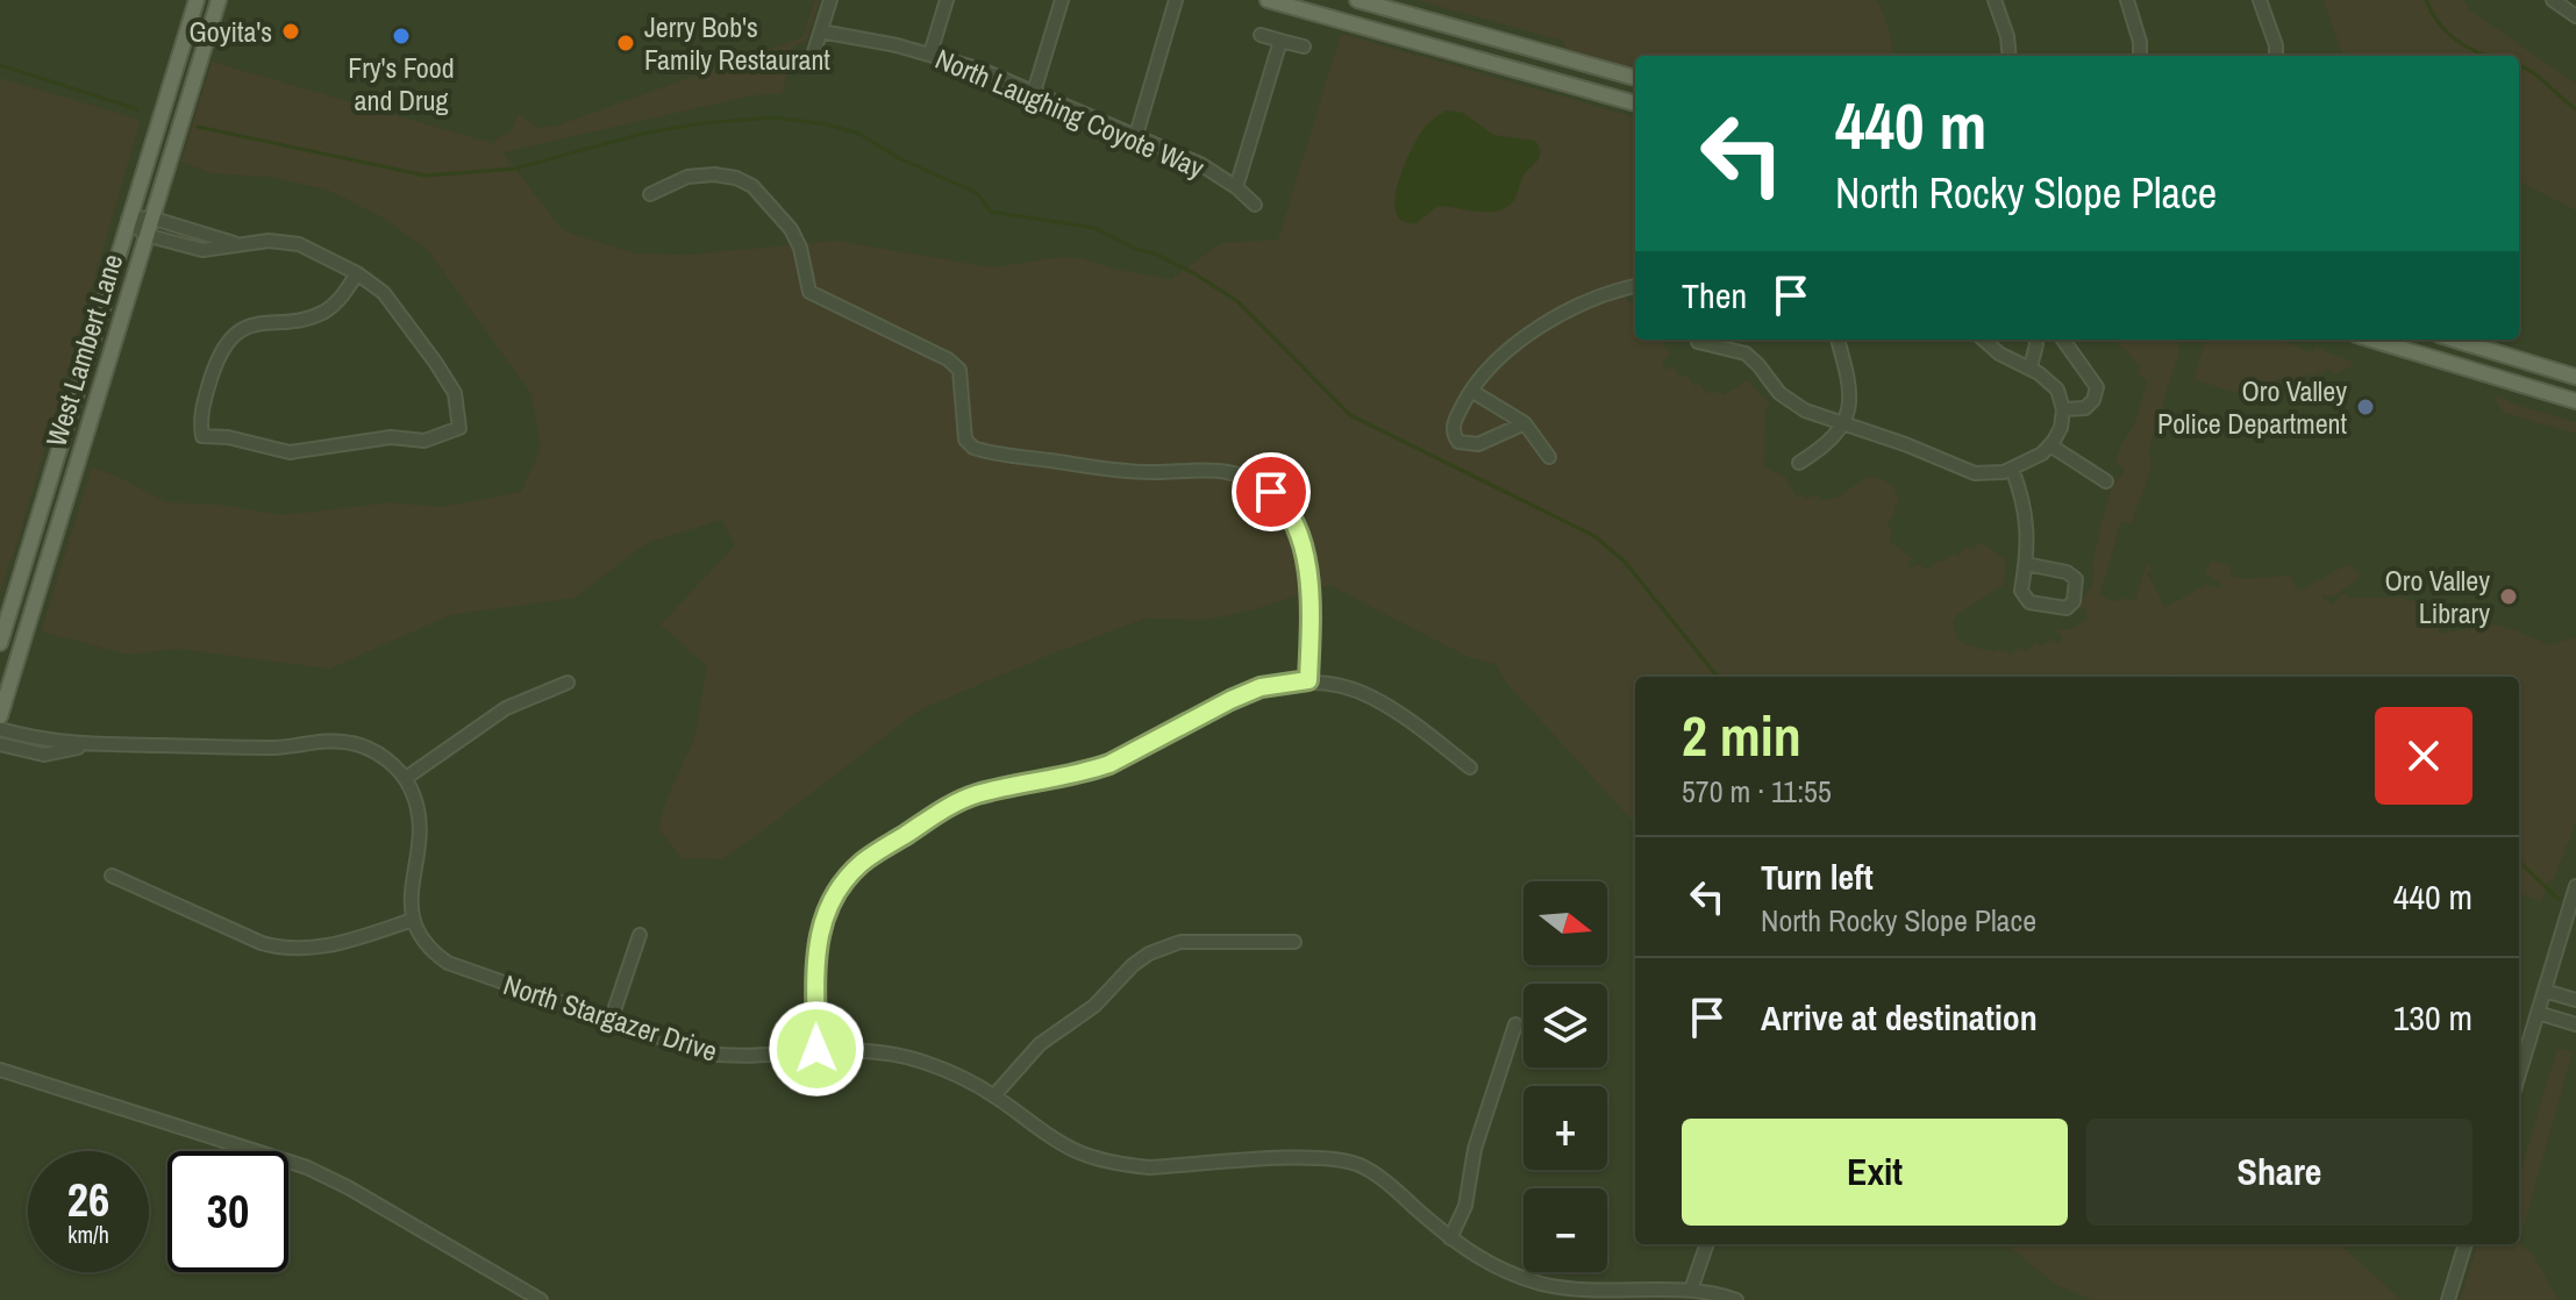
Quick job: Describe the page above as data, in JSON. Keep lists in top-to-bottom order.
{
  "streets": {
    "main road": ["West Lambert Lane"],
    "street": ["North Laughing Coyote Way", "North Stargazer Drive"]
  },
  "places": [
    "Goyita's",
    "Fry's Food and Drug",
    "Jerry Bob's Family Restaurant",
    "Oro Valley Police Department",
    "Oro Valley Library"
  ],
  "north": "right",
  "page": {
    "turn": ["440 m", "North Rocky Slope Place"],
    "then": "Then",
    "heading": ["2 min", "570 m · 11:55"],
    "list": [
      {
        "name": "Turn left",
        "note": "North Rocky Slope Place",
        "value": "440 m"
      },
      {
        "name": "Arrive at destination",
        "value": "130 m"
      }
    ],
    "map_buttons": ["+", "−"],
    "buttons": ["Exit", "Share"],
    "speed": "26 km/h",
    "limit": "30"
  }
}
